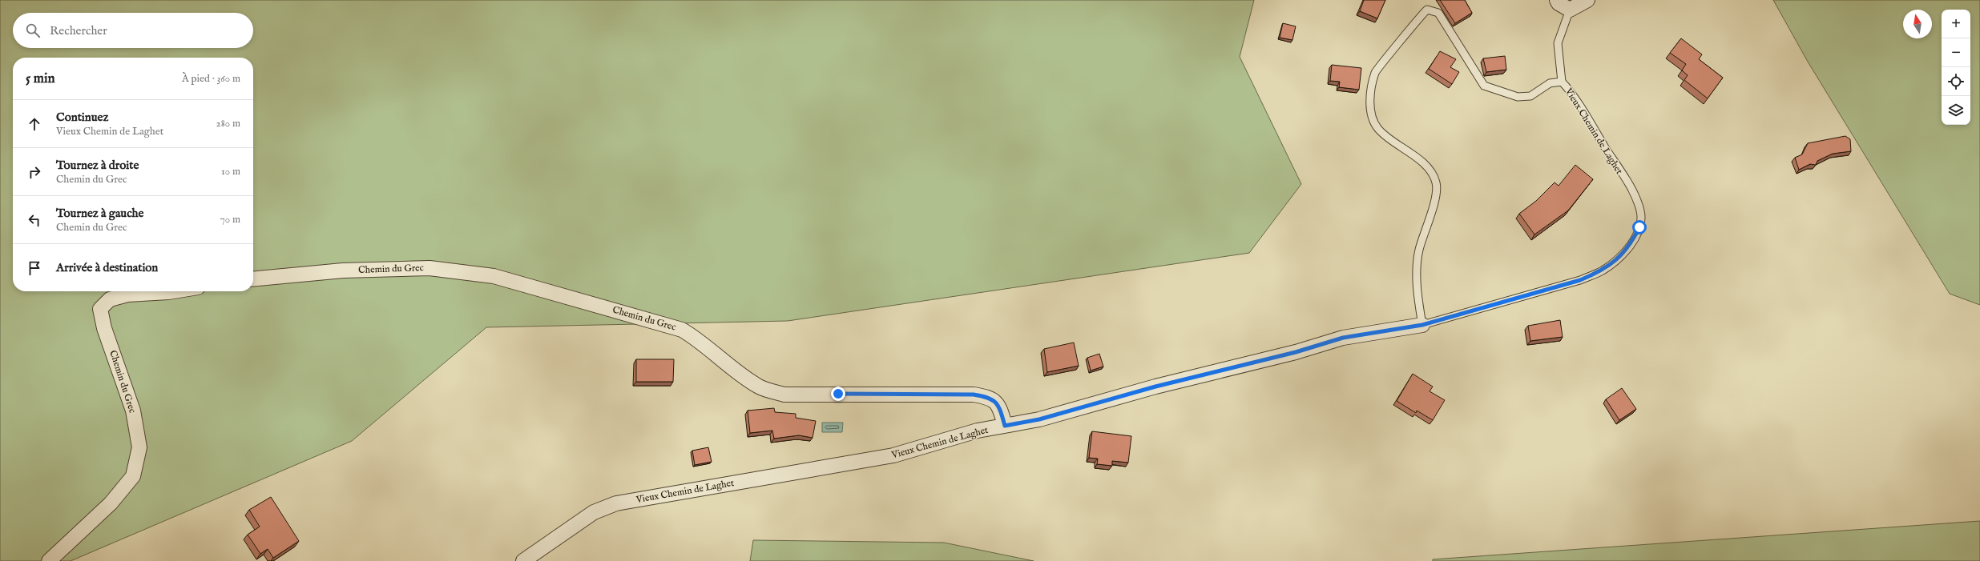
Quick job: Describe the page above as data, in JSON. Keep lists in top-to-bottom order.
{
  "streets": {
    "street": ["Vieux Chemin de Laghet", "Chemin du Grec"]
  },
  "crossings": [
    ["Vieux Chemin de Laghet", "Chemin du Grec"]
  ],
  "north": "top",
  "page": {
    "map_buttons": ["+", "−"],
    "search": "Rechercher",
    "heading": ["5 min", "À pied · 360 m"],
    "list": [
      ["Continuez", "Vieux Chemin de Laghet", "280 m"],
      ["Tournez à droite", "Chemin du Grec", "10 m"],
      ["Tournez à gauche", "Chemin du Grec", "70 m"],
      "Arrivée à destination"
    ]
  }
}
